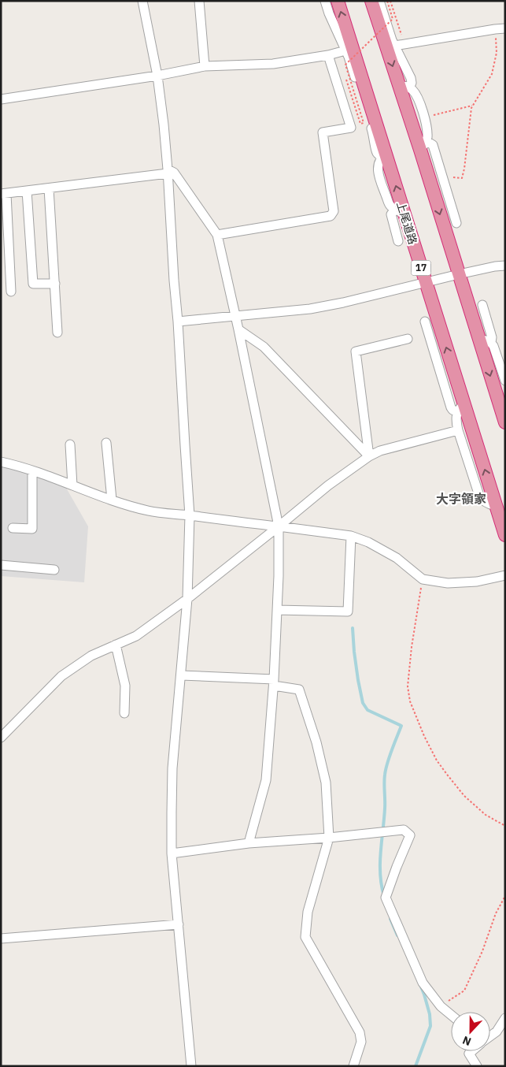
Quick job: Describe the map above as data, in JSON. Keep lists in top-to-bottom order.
{
  "streets": {
    "highway": ["上尾道路", "17"]
  },
  "districts": ["大字領家"],
  "north": "bottom"
}
